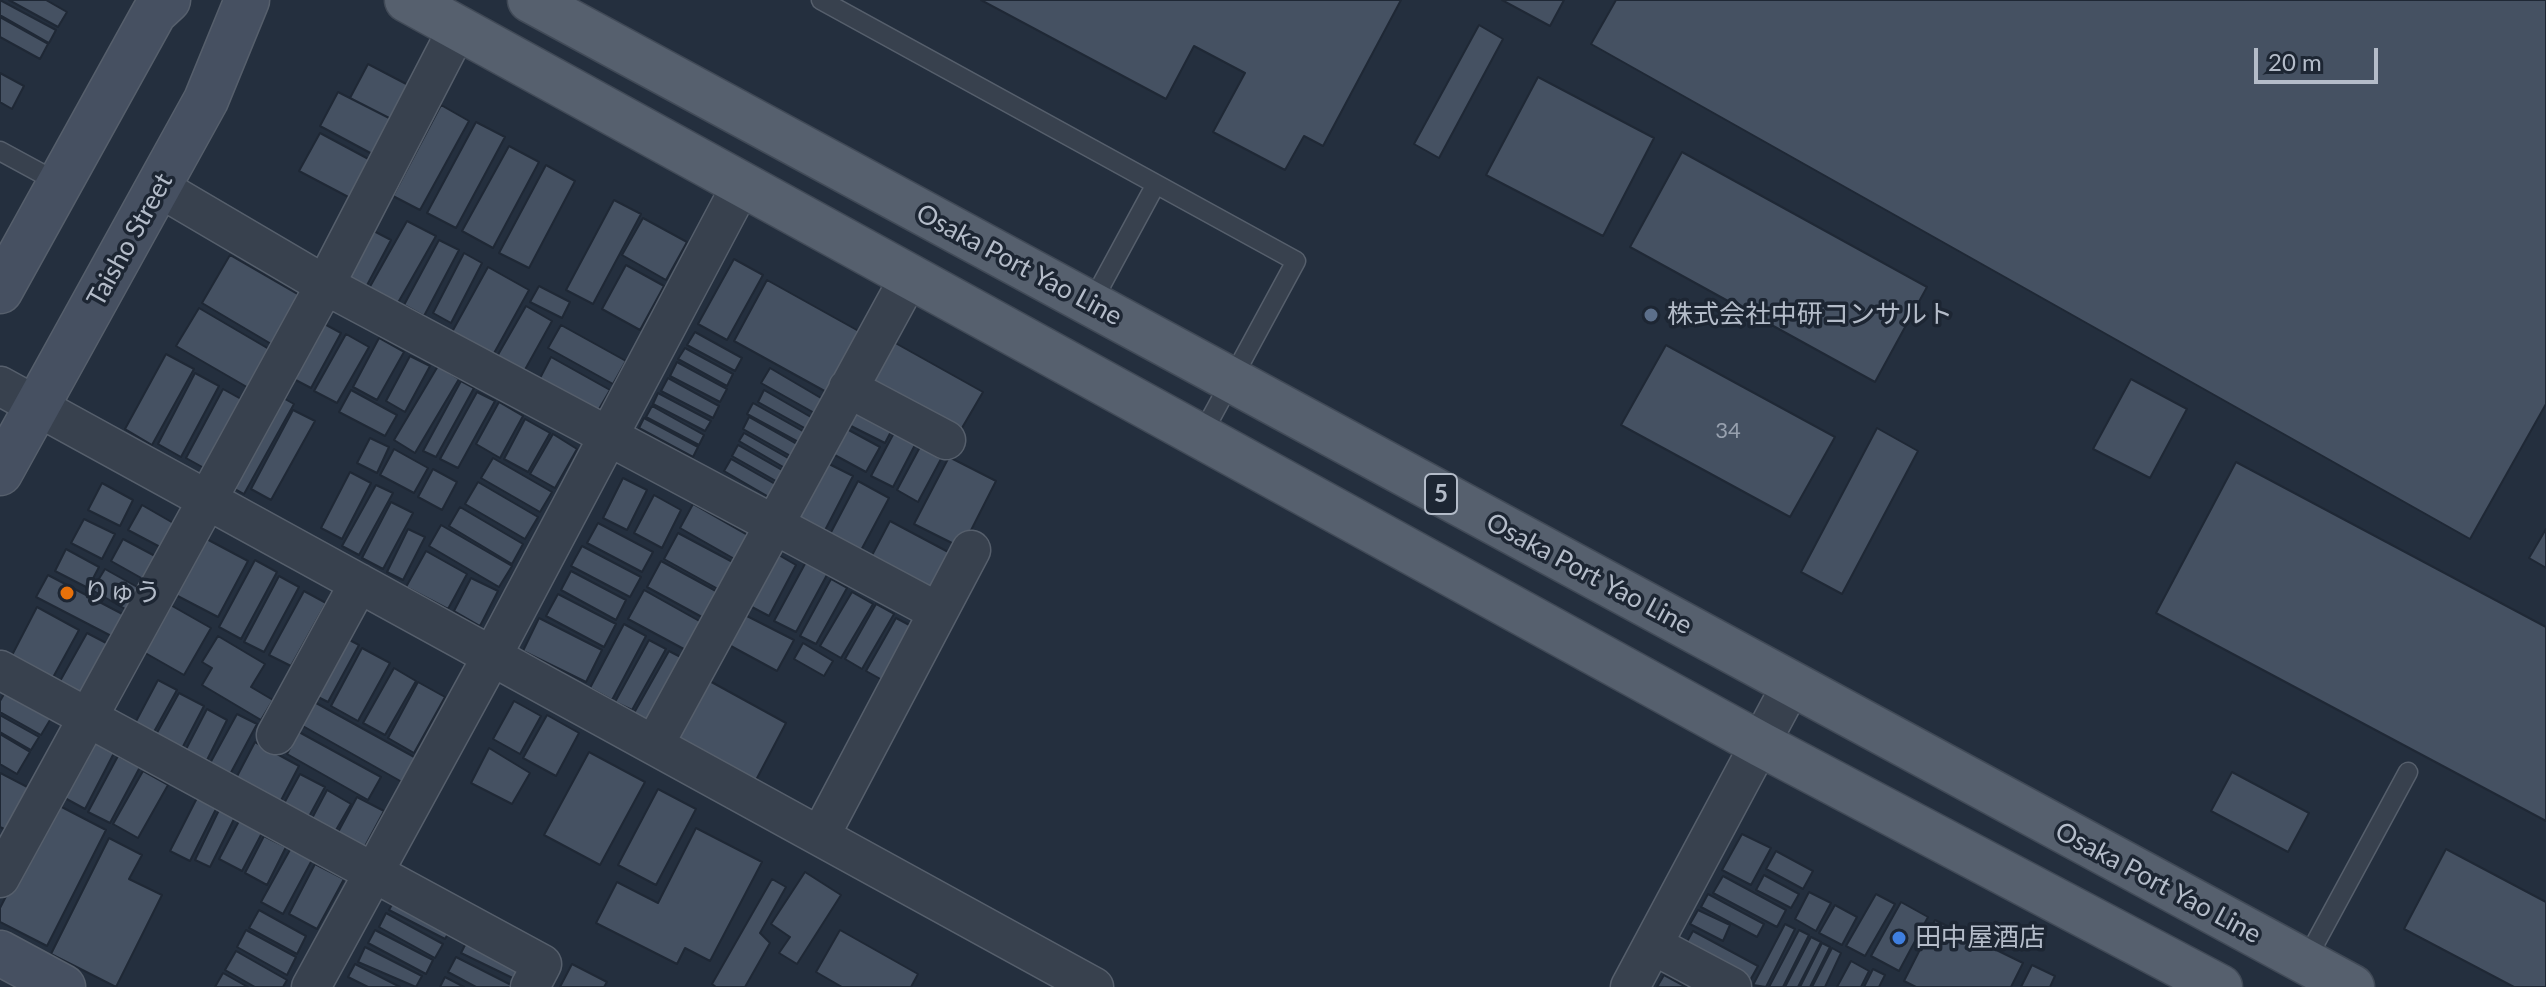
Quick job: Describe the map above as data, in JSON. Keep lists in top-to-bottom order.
{
  "streets": {
    "main road": ["Taisho Street", "Osaka Port Yao Line", "5"]
  },
  "places": ["株式会社中研コンサルト", "りゅう", "田中屋酒店"],
  "house_numbers": ["34"],
  "scale_bar": "20 m"
}
